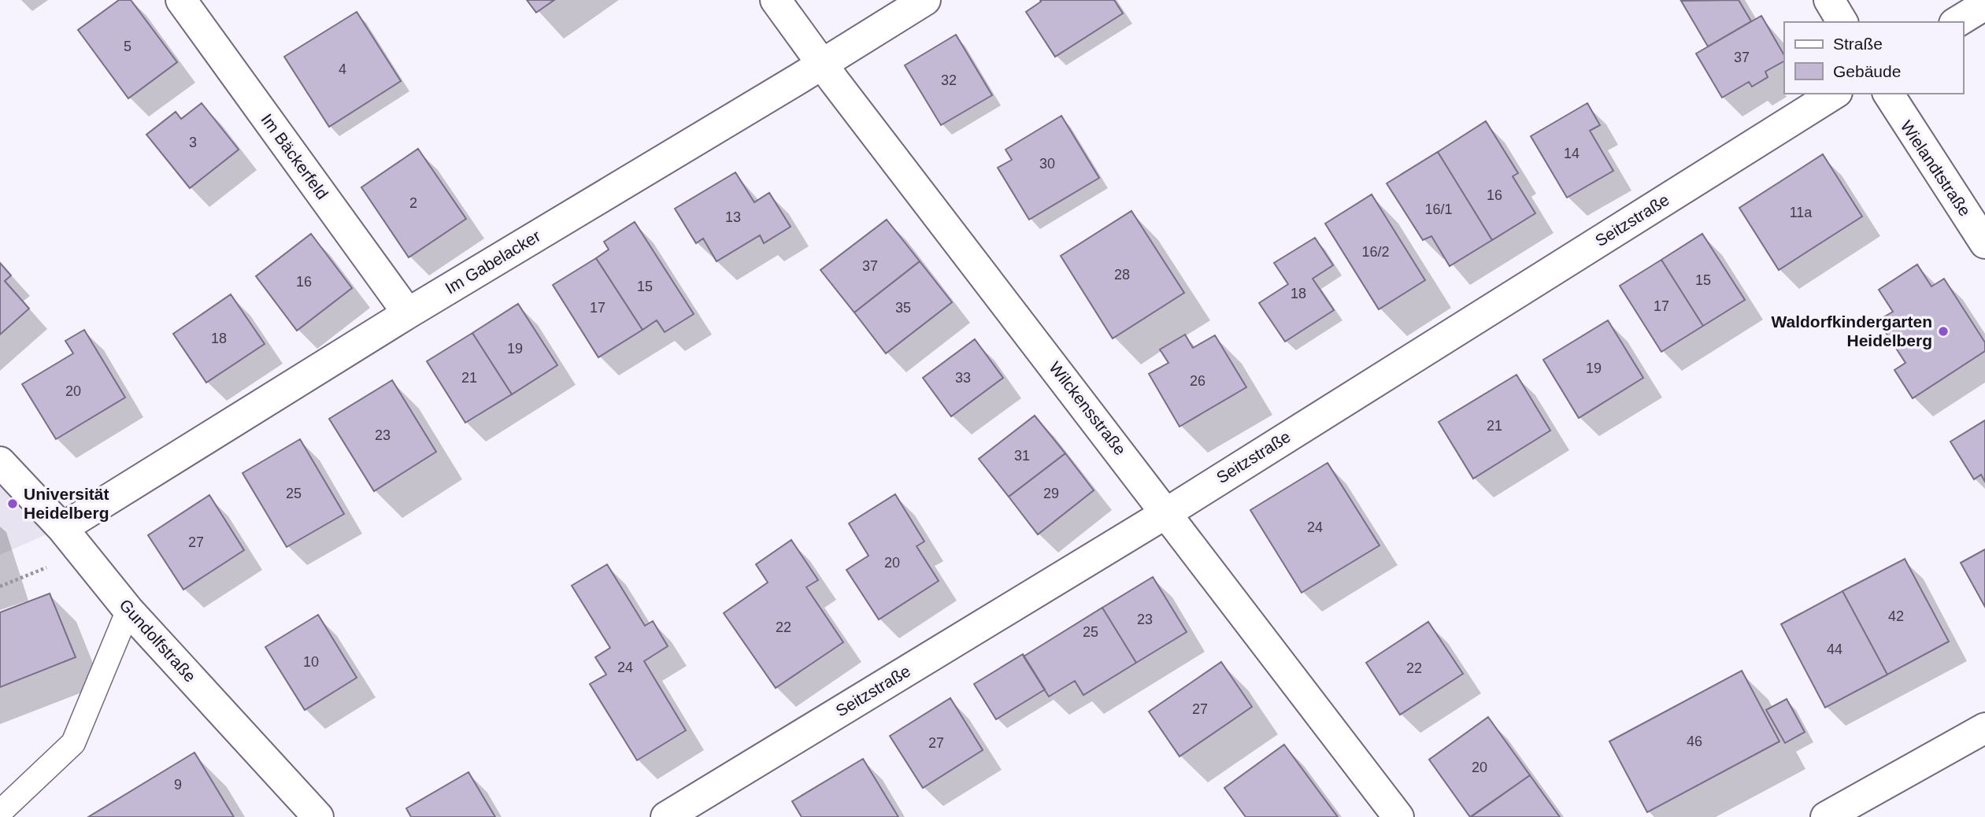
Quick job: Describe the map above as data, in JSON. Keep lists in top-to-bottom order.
{
  "streets": {
    "street": [
      "Im Bäckerfeld",
      "Wielandtstraße",
      "Seitzstraße",
      "Im Gabelacker",
      "Wilckensstraße",
      "Gundolfstraße"
    ]
  },
  "crossings": [
    ["Im Bäckerfeld", "Im Gabelacker"],
    ["Seitzstraße", "Wilckensstraße"],
    ["Im Gabelacker", "Wilckensstraße"],
    ["Im Gabelacker", "Gundolfstraße"]
  ],
  "places": ["Waldorfkindergarten Heidelberg", "Universität Heidelberg"],
  "house_numbers": [
    "5",
    "37",
    "4",
    "32",
    "3",
    "14",
    "30",
    "16",
    "2",
    "16/1",
    "11a",
    "13",
    "16/2",
    "37",
    "28",
    "15",
    "16",
    "15",
    "18",
    "17",
    "17",
    "35",
    "18",
    "19",
    "19",
    "21",
    "33",
    "26",
    "20",
    "21",
    "23",
    "31",
    "25",
    "29",
    "24",
    "27",
    "20",
    "42",
    "23",
    "22",
    "25",
    "44",
    "10",
    "24",
    "22",
    "27",
    "46",
    "27",
    "20",
    "9"
  ],
  "legend": ["Straße", "Gebäude"]
}
